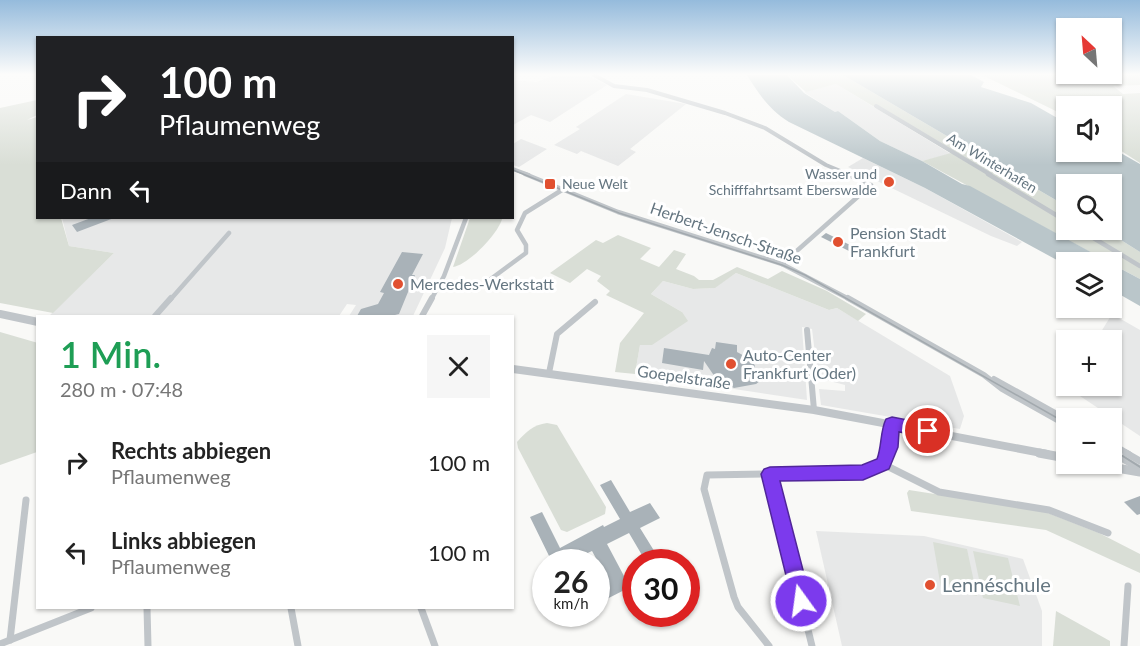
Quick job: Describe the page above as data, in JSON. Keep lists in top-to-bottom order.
{
  "streets": {
    "street": ["Am Winterhafen", "Herbert-Jensch-Straße", "Goepelstraße"]
  },
  "places": {
    "other": [
      "Wasser und Schifffahrtsamt Eberswalde",
      "Pension Stadt Frankfurt",
      "Mercedes-Werkstatt",
      "Auto-Center Frankfurt (Oder)",
      "Lennéschule"
    ],
    "transit": ["Neue Welt"]
  },
  "north": "top left",
  "page": {
    "map_buttons": ["+", "−"],
    "turn": ["100 m", "Pflaumenweg"],
    "then": "Dann",
    "heading": ["1 Min.", "280 m · 07:48"],
    "list": [
      {
        "name": "Rechts abbiegen",
        "note": "Pflaumenweg",
        "value": "100 m"
      },
      {
        "name": "Links abbiegen",
        "note": "Pflaumenweg",
        "value": "100 m"
      }
    ],
    "speed": "26 km/h",
    "limit": "30"
  }
}
